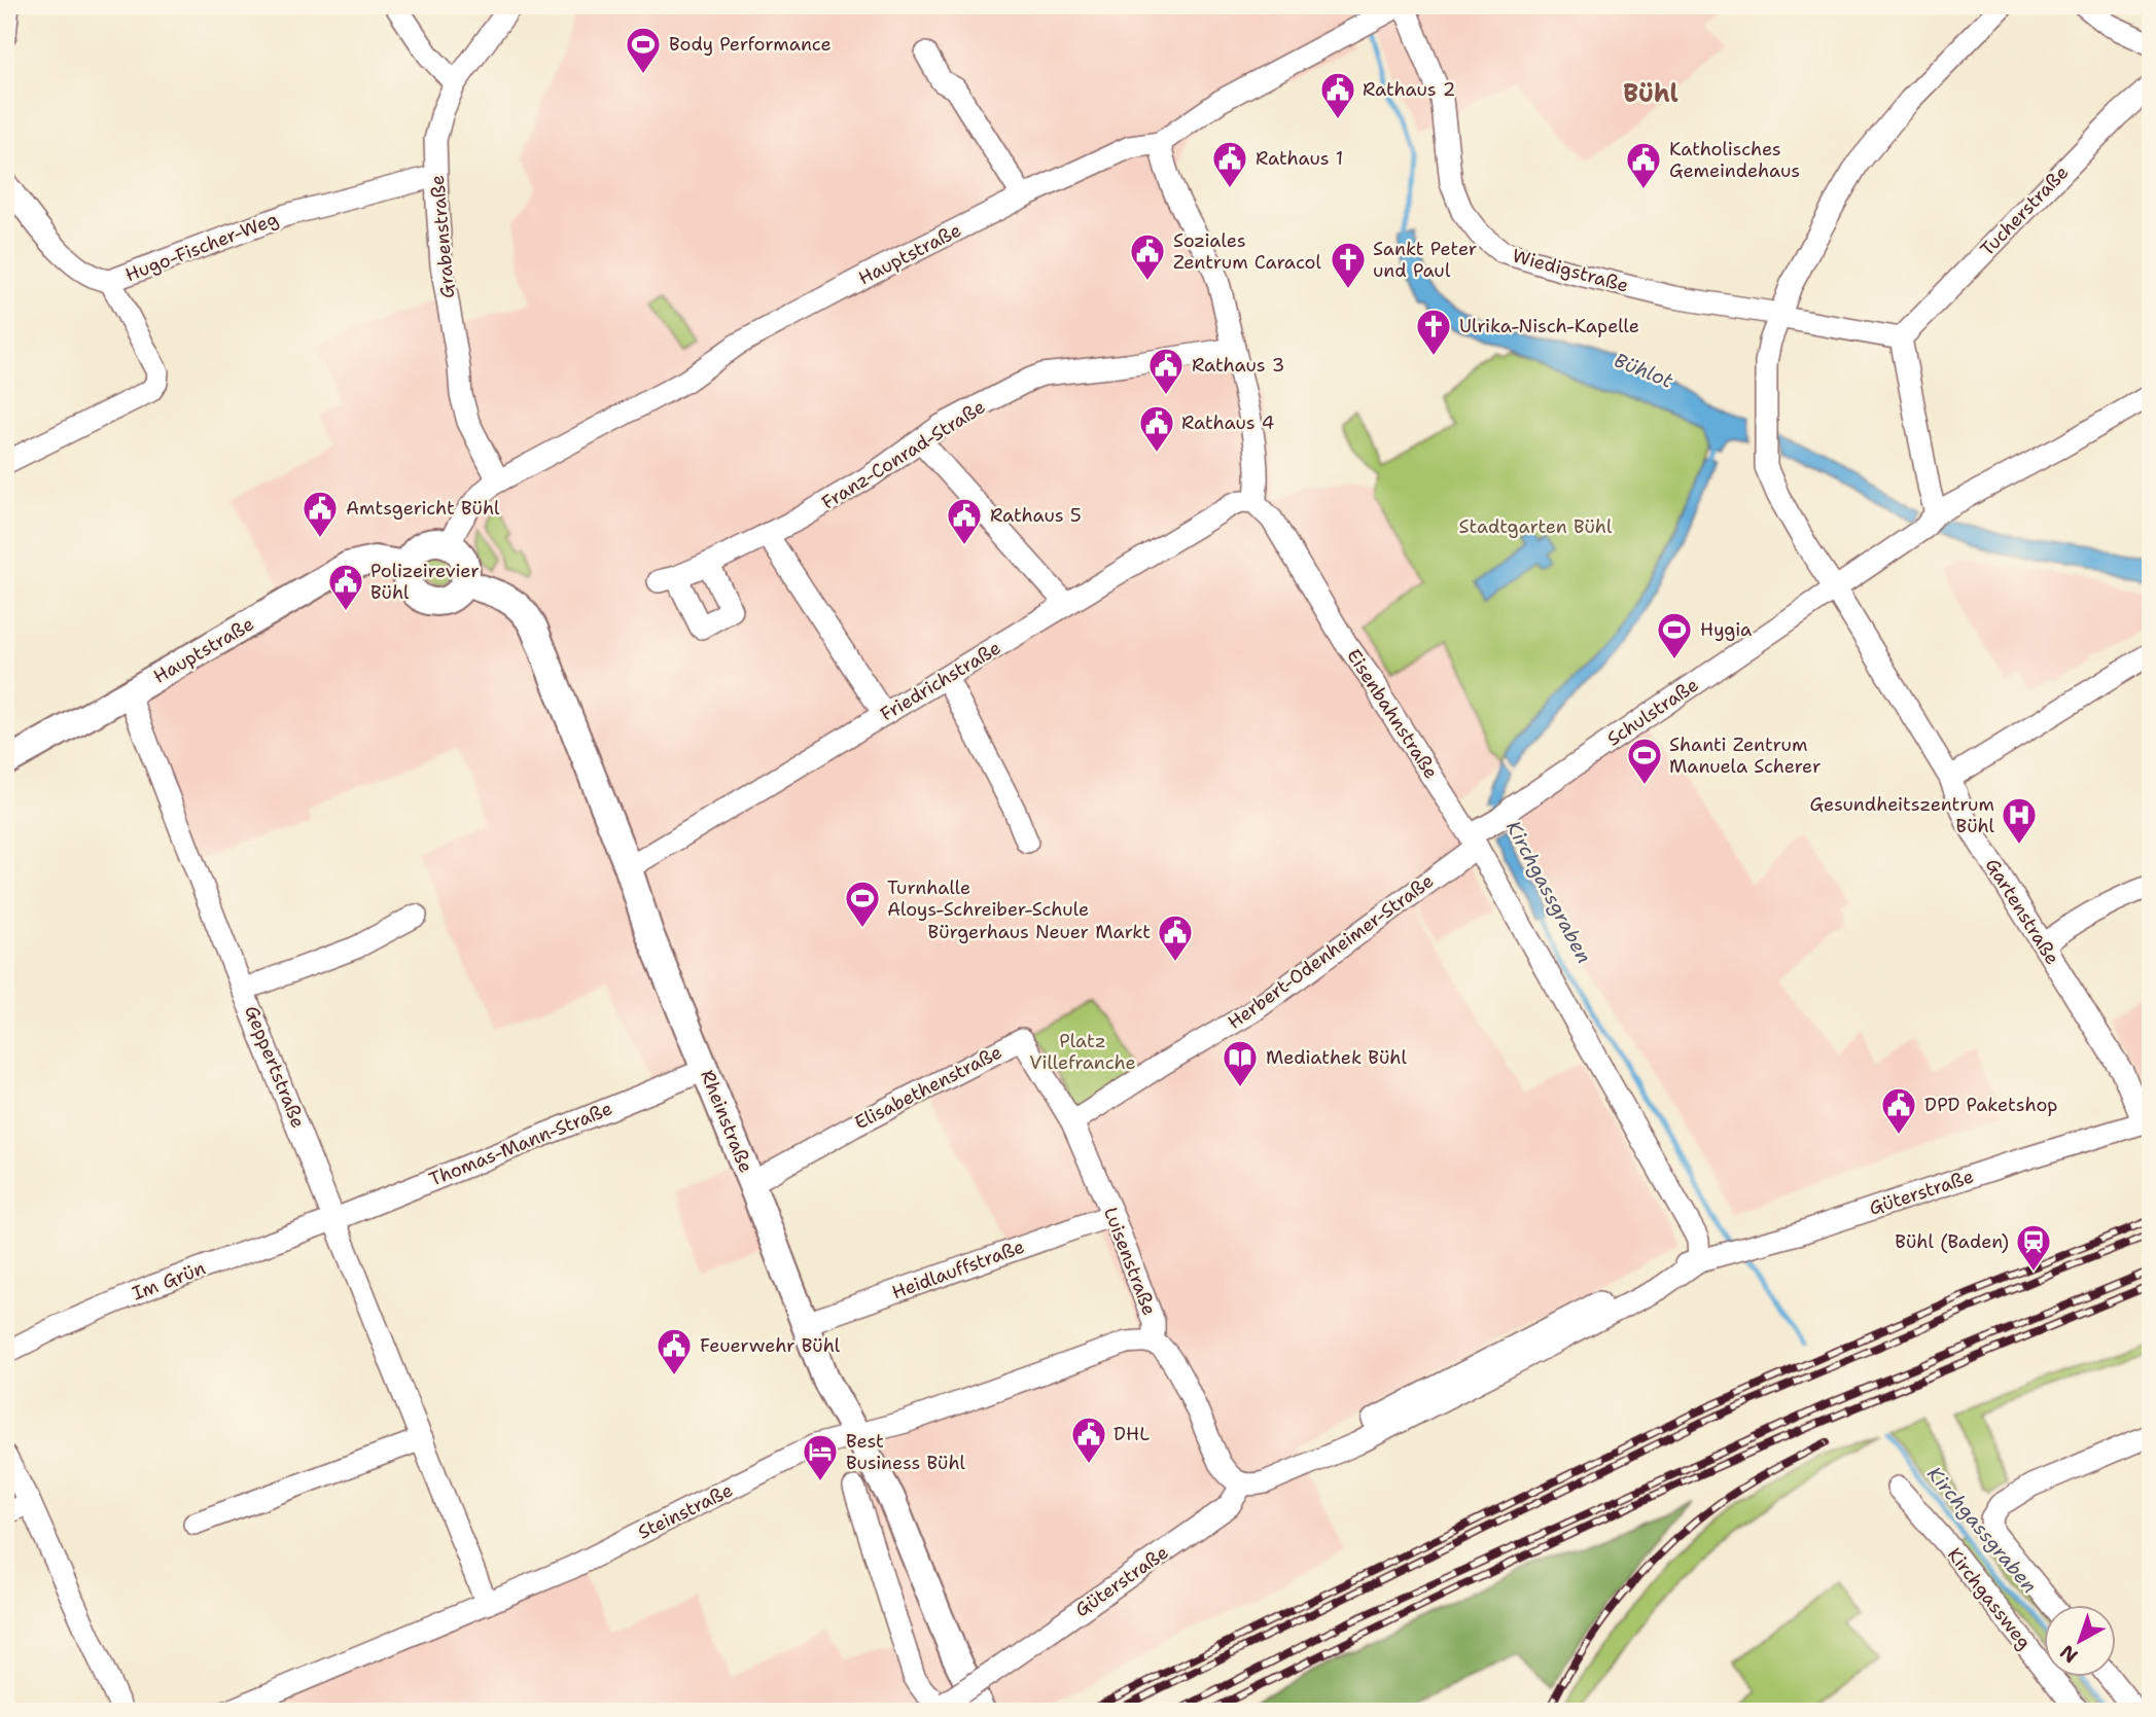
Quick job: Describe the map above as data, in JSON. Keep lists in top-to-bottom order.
{
  "streets": {
    "street": [
      "Tucherstraße",
      "Grabenstraße",
      "Hugo-Fischer-Weg",
      "Hauptstraße",
      "Wiedigstraße",
      "Franz-Conrad-Straße",
      "Friedrichstraße",
      "Schulstraße",
      "Eisenbahnstraße",
      "Gartenstraße",
      "Herbert-Odenheimer-Straße",
      "Geppertstraße",
      "Elisabethenstraße",
      "Rheinstraße",
      "Thomas-Mann-Straße",
      "Güterstraße",
      "Luisenstraße",
      "Heidlauffstraße",
      "Im Grün",
      "Steinstraße",
      "Kirchgassweg"
    ]
  },
  "crossings": [
    ["Grabenstraße", "Hugo-Fischer-Weg"],
    ["Grabenstraße", "Hauptstraße"],
    ["Hauptstraße", "Wiedigstraße"],
    ["Hauptstraße", "Geppertstraße"],
    ["Hauptstraße", "Rheinstraße"],
    ["Wiedigstraße", "Gartenstraße"],
    ["Friedrichstraße", "Eisenbahnstraße"],
    ["Friedrichstraße", "Rheinstraße"],
    ["Schulstraße", "Eisenbahnstraße"],
    ["Schulstraße", "Gartenstraße"],
    ["Schulstraße", "Herbert-Odenheimer-Straße"],
    ["Eisenbahnstraße", "Herbert-Odenheimer-Straße"],
    ["Eisenbahnstraße", "Güterstraße"],
    ["Gartenstraße", "Güterstraße"],
    ["Herbert-Odenheimer-Straße", "Elisabethenstraße"],
    ["Herbert-Odenheimer-Straße", "Luisenstraße"],
    ["Geppertstraße", "Thomas-Mann-Straße"],
    ["Geppertstraße", "Im Grün"],
    ["Geppertstraße", "Steinstraße"],
    ["Elisabethenstraße", "Rheinstraße"],
    ["Elisabethenstraße", "Luisenstraße"],
    ["Rheinstraße", "Thomas-Mann-Straße"],
    ["Rheinstraße", "Heidlauffstraße"],
    ["Rheinstraße", "Steinstraße"],
    ["Thomas-Mann-Straße", "Im Grün"],
    ["Güterstraße", "Luisenstraße"],
    ["Luisenstraße", "Heidlauffstraße"],
    ["Luisenstraße", "Steinstraße"]
  ],
  "districts": ["Bühl"],
  "water": ["Bühlot", "Kirchgassgraben"],
  "parks": ["Stadtgarten Bühl", "Platz Villefranche"],
  "places": {
    "sports": [
      "Body Performance",
      "Hygia",
      "Shanti Zentrum Manuela Scherer",
      "Turnhalle Aloys-Schreiber-Schule"
    ],
    "public building": [
      "Rathaus 2",
      "Rathaus 1",
      "Katholisches Gemeindehaus",
      "Soziales Zentrum Caracol",
      "Rathaus 3",
      "Rathaus 4",
      "Amtsgericht Bühl",
      "Rathaus 5",
      "Polizeirevier Bühl",
      "Bürgerhaus Neuer Markt",
      "DPD Paketshop",
      "Feuerwehr Bühl",
      "DHL"
    ],
    "church": ["Sankt Peter und Paul", "Ulrika-Nisch-Kapelle"],
    "hospital": ["Gesundheitszentrum Bühl"],
    "library": ["Mediathek Bühl"],
    "station": ["Bühl (Baden)"],
    "hotel": ["Best Business Bühl"]
  },
  "north": "bottom left"
}
